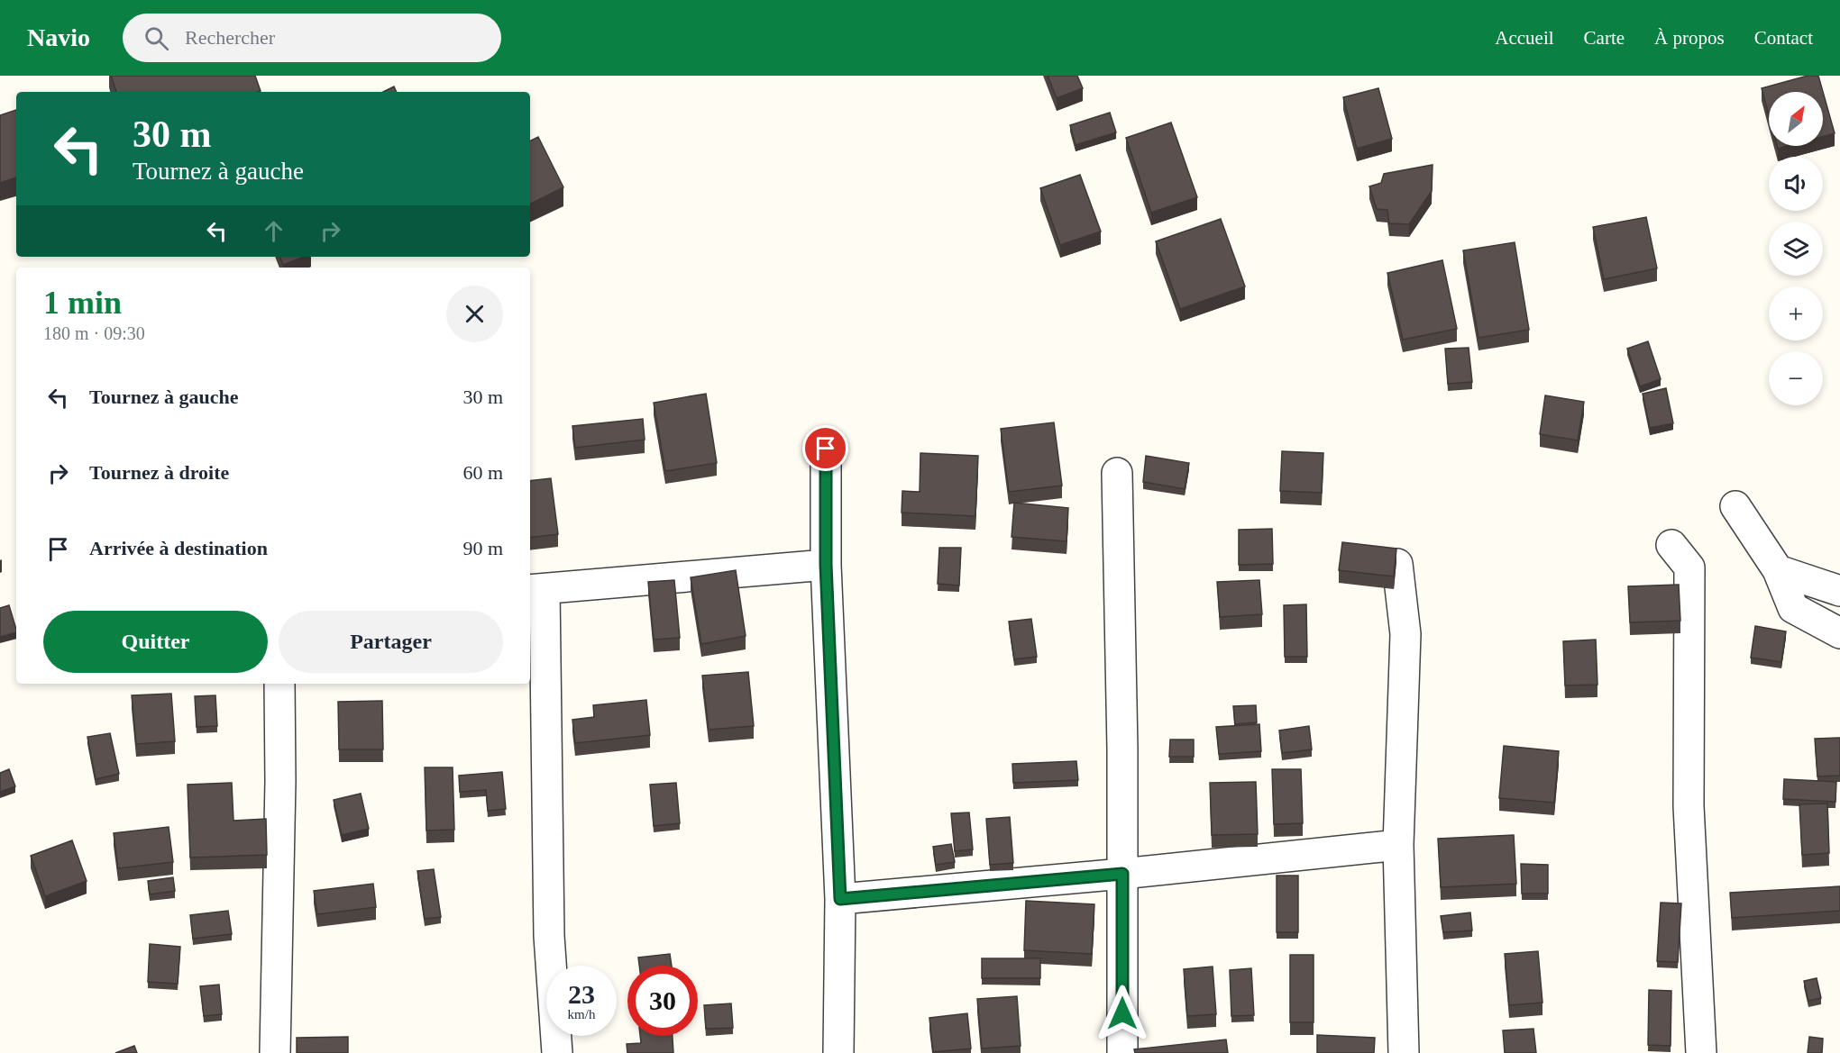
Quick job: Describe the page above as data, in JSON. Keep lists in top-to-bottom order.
{
  "north": "top right",
  "page": {
    "header": "Navio",
    "search": "Rechercher",
    "nav": [
      "Accueil",
      "Carte",
      "À propos",
      "Contact"
    ],
    "map_buttons": ["+", "−"],
    "turn": ["30 m", "Tournez à gauche"],
    "heading": ["1 min", "180 m · 09:30"],
    "list": [
      {
        "name": "Tournez à gauche",
        "value": "30 m"
      },
      {
        "name": "Tournez à droite",
        "value": "60 m"
      },
      {
        "name": "Arrivée à destination",
        "value": "90 m"
      }
    ],
    "buttons": ["Quitter", "Partager"],
    "speed": "23 km/h",
    "limit": "30"
  }
}
